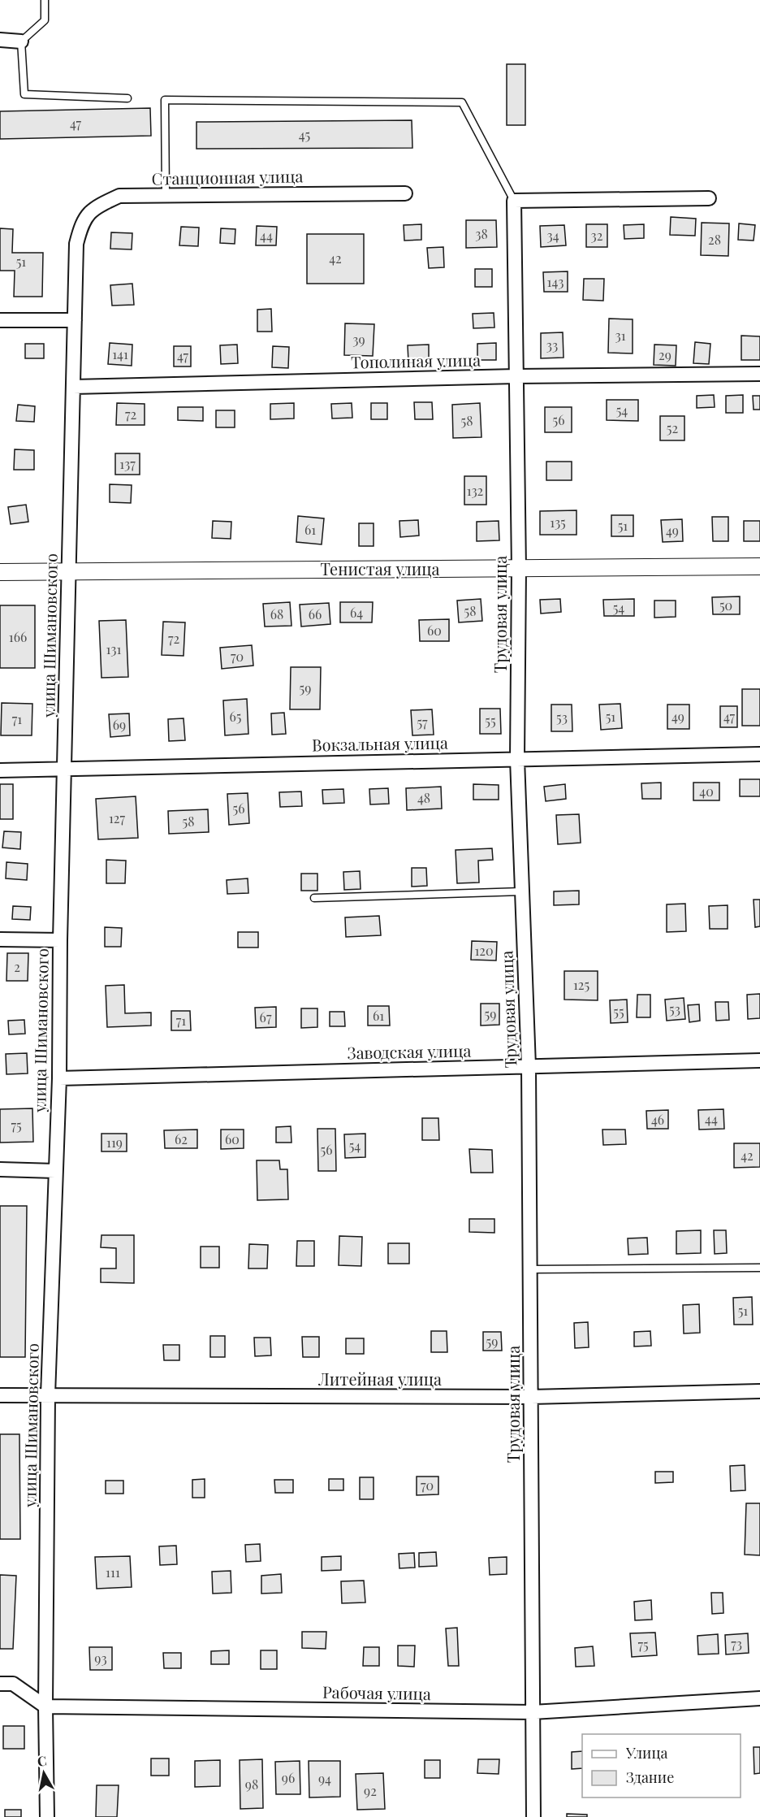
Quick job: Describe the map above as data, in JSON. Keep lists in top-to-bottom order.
{
  "streets": {
    "street": [
      "Станционная улица",
      "Тополиная улица",
      "Тенистая улица",
      "Трудовая улица",
      "улица Шимановского",
      "Вокзальная улица",
      "Заводская улица",
      "Литейная улица",
      "Рабочая улица"
    ]
  },
  "crossings": [
    ["Станционная улица", "улица Шимановского"],
    ["Тополиная улица", "Трудовая улица"],
    ["Тополиная улица", "улица Шимановского"],
    ["Тенистая улица", "Трудовая улица"],
    ["Тенистая улица", "улица Шимановского"],
    ["Трудовая улица", "Вокзальная улица"],
    ["Трудовая улица", "Заводская улица"],
    ["Трудовая улица", "Литейная улица"],
    ["Трудовая улица", "Рабочая улица"],
    ["улица Шимановского", "Вокзальная улица"],
    ["улица Шимановского", "Заводская улица"],
    ["улица Шимановского", "Литейная улица"],
    ["улица Шимановского", "Рабочая улица"]
  ],
  "house_numbers": [
    "47",
    "45",
    "38",
    "44",
    "34",
    "32",
    "28",
    "42",
    "51",
    "143",
    "31",
    "39",
    "33",
    "141",
    "29",
    "47",
    "54",
    "72",
    "56",
    "58",
    "52",
    "137",
    "132",
    "135",
    "51",
    "61",
    "49",
    "50",
    "54",
    "58",
    "64",
    "68",
    "66",
    "60",
    "166",
    "72",
    "131",
    "70",
    "59",
    "65",
    "51",
    "49",
    "47",
    "53",
    "71",
    "55",
    "57",
    "69",
    "40",
    "48",
    "56",
    "127",
    "58",
    "120",
    "2",
    "125",
    "53",
    "55",
    "59",
    "61",
    "67",
    "71",
    "44",
    "46",
    "75",
    "62",
    "60",
    "119",
    "54",
    "56",
    "42",
    "51",
    "59",
    "70",
    "111",
    "73",
    "75",
    "93",
    "96",
    "94",
    "98",
    "92"
  ],
  "legend": ["Улица", "Здание"],
  "north": "top"
}
